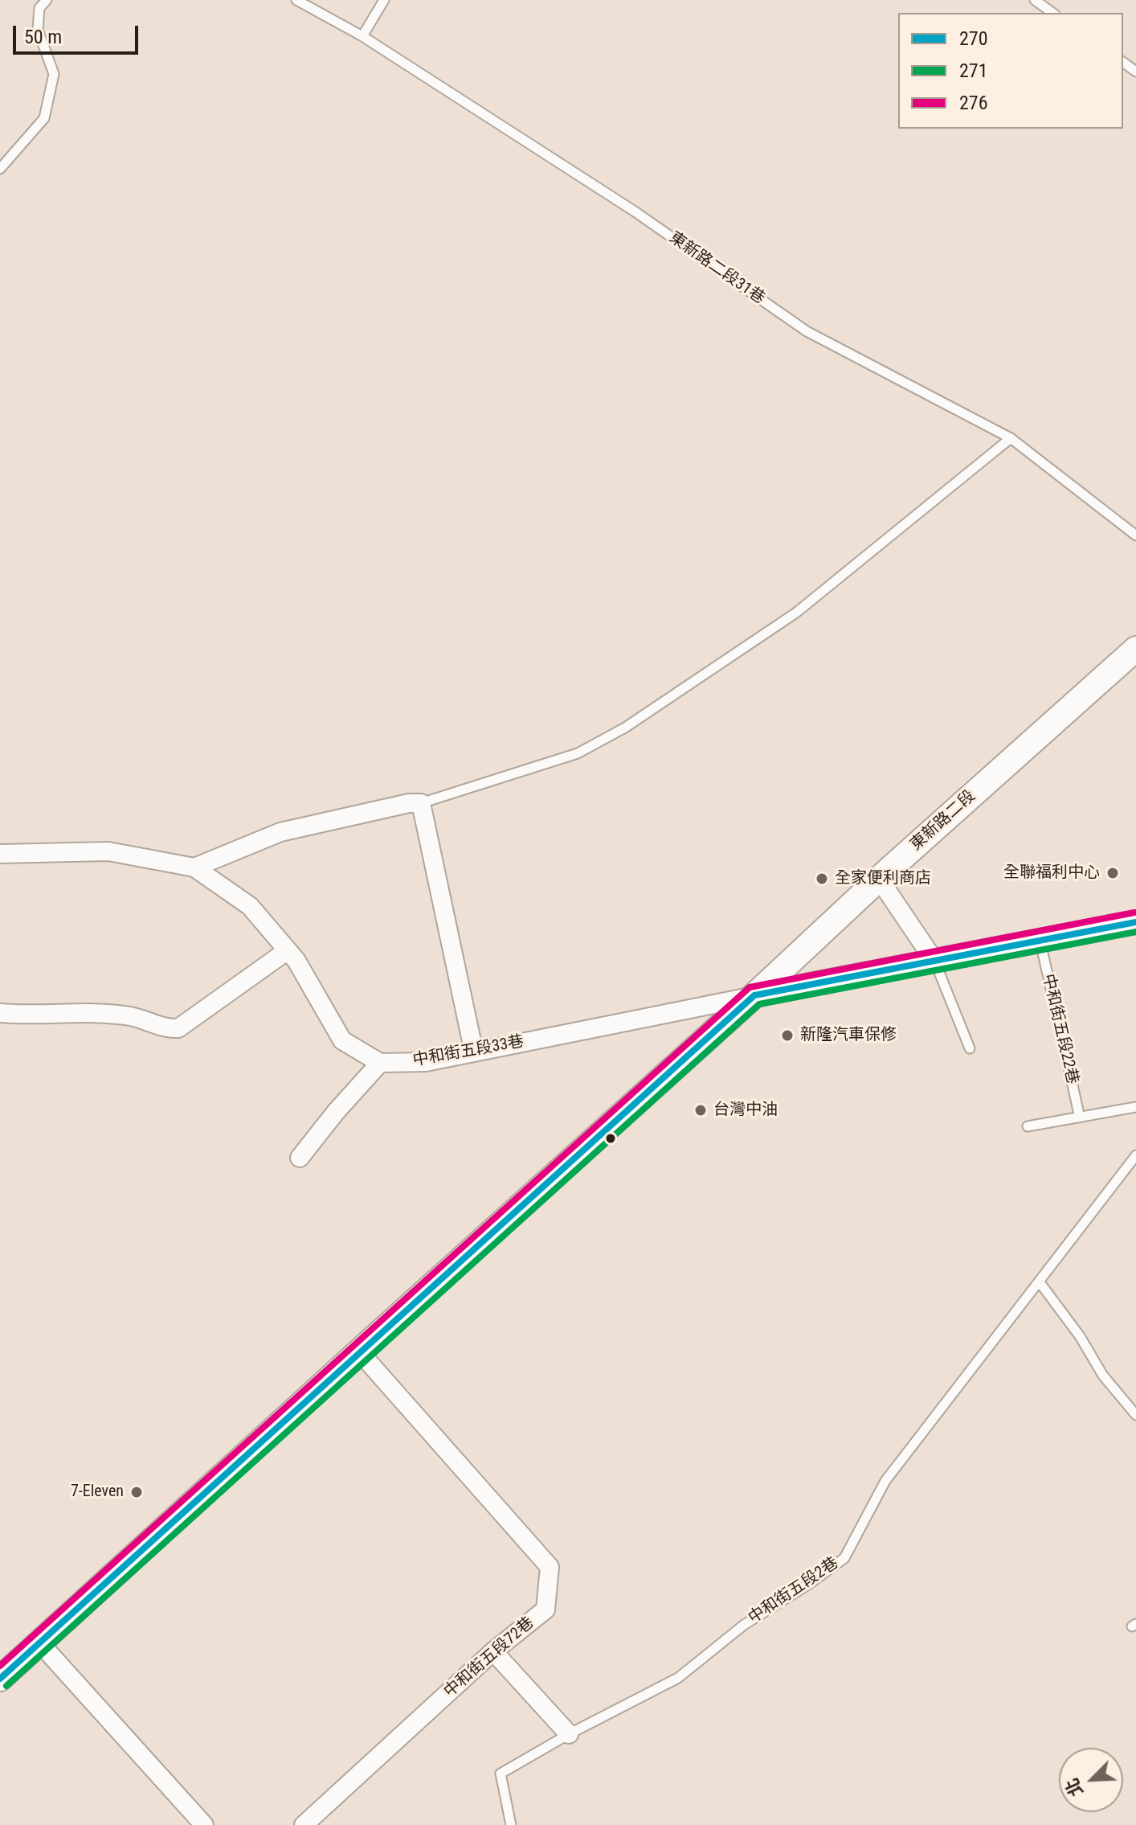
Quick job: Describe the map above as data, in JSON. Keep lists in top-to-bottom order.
{
  "streets": {
    "main road": ["東新路二段"],
    "street": ["中和街五段33巷", "中和街五段72巷"],
    "lane": ["東新路二段31巷", "中和街五段22巷", "中和街五段2巷"]
  },
  "crossings": [
    ["東新路二段", "中和街五段33巷"],
    ["東新路二段", "中和街五段72巷"]
  ],
  "places": [
    "全聯福利中心",
    "全家便利商店",
    "新隆汽車保修",
    "台灣中油",
    "7-Eleven"
  ],
  "lines": ["transit line 276", "transit line 270", "transit line 271"],
  "legend": ["270", "271", "276"],
  "scale_bar": "50 m",
  "north": "bottom left"
}
